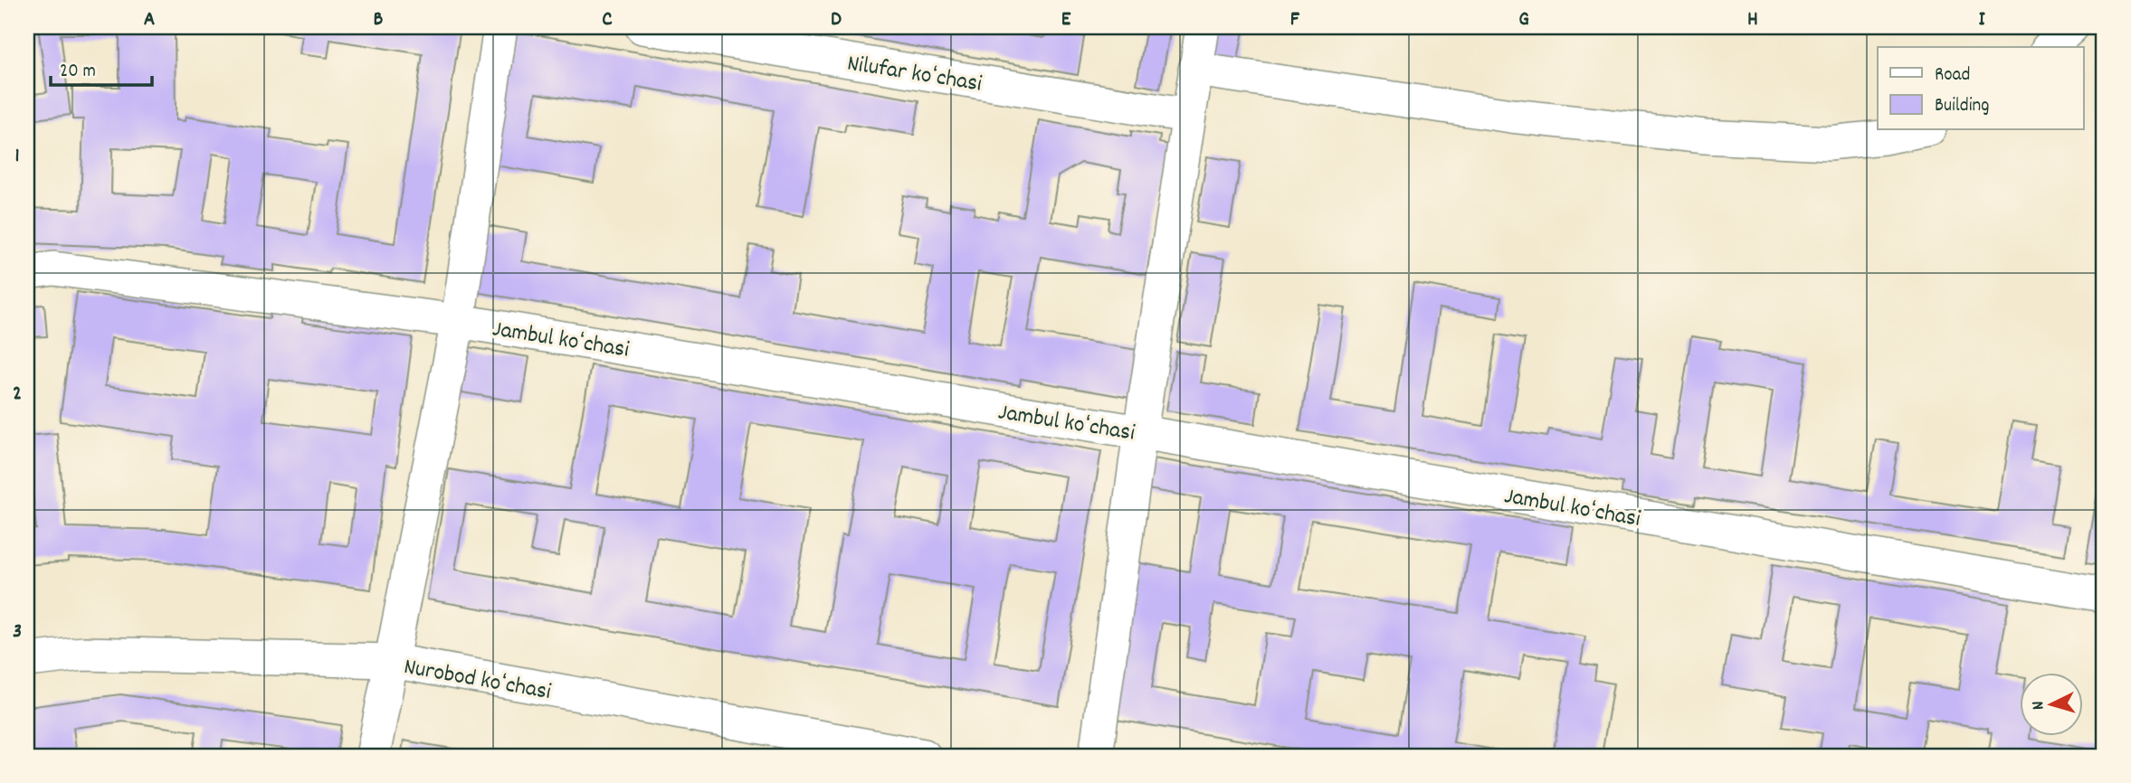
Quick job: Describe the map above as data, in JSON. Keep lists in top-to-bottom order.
{
  "streets": {
    "street": ["Nilufar koʻchasi", "Jambul koʻchasi", "Nurobod koʻchasi"]
  },
  "legend": ["Road", "Building"],
  "scale_bar": "20 m",
  "north": "left",
  "grid": {
    "columns": [
      "A",
      "B",
      "C",
      "D",
      "E",
      "F",
      "G",
      "H",
      "I"
    ],
    "rows": ["1", "2", "3"]
  }
}
